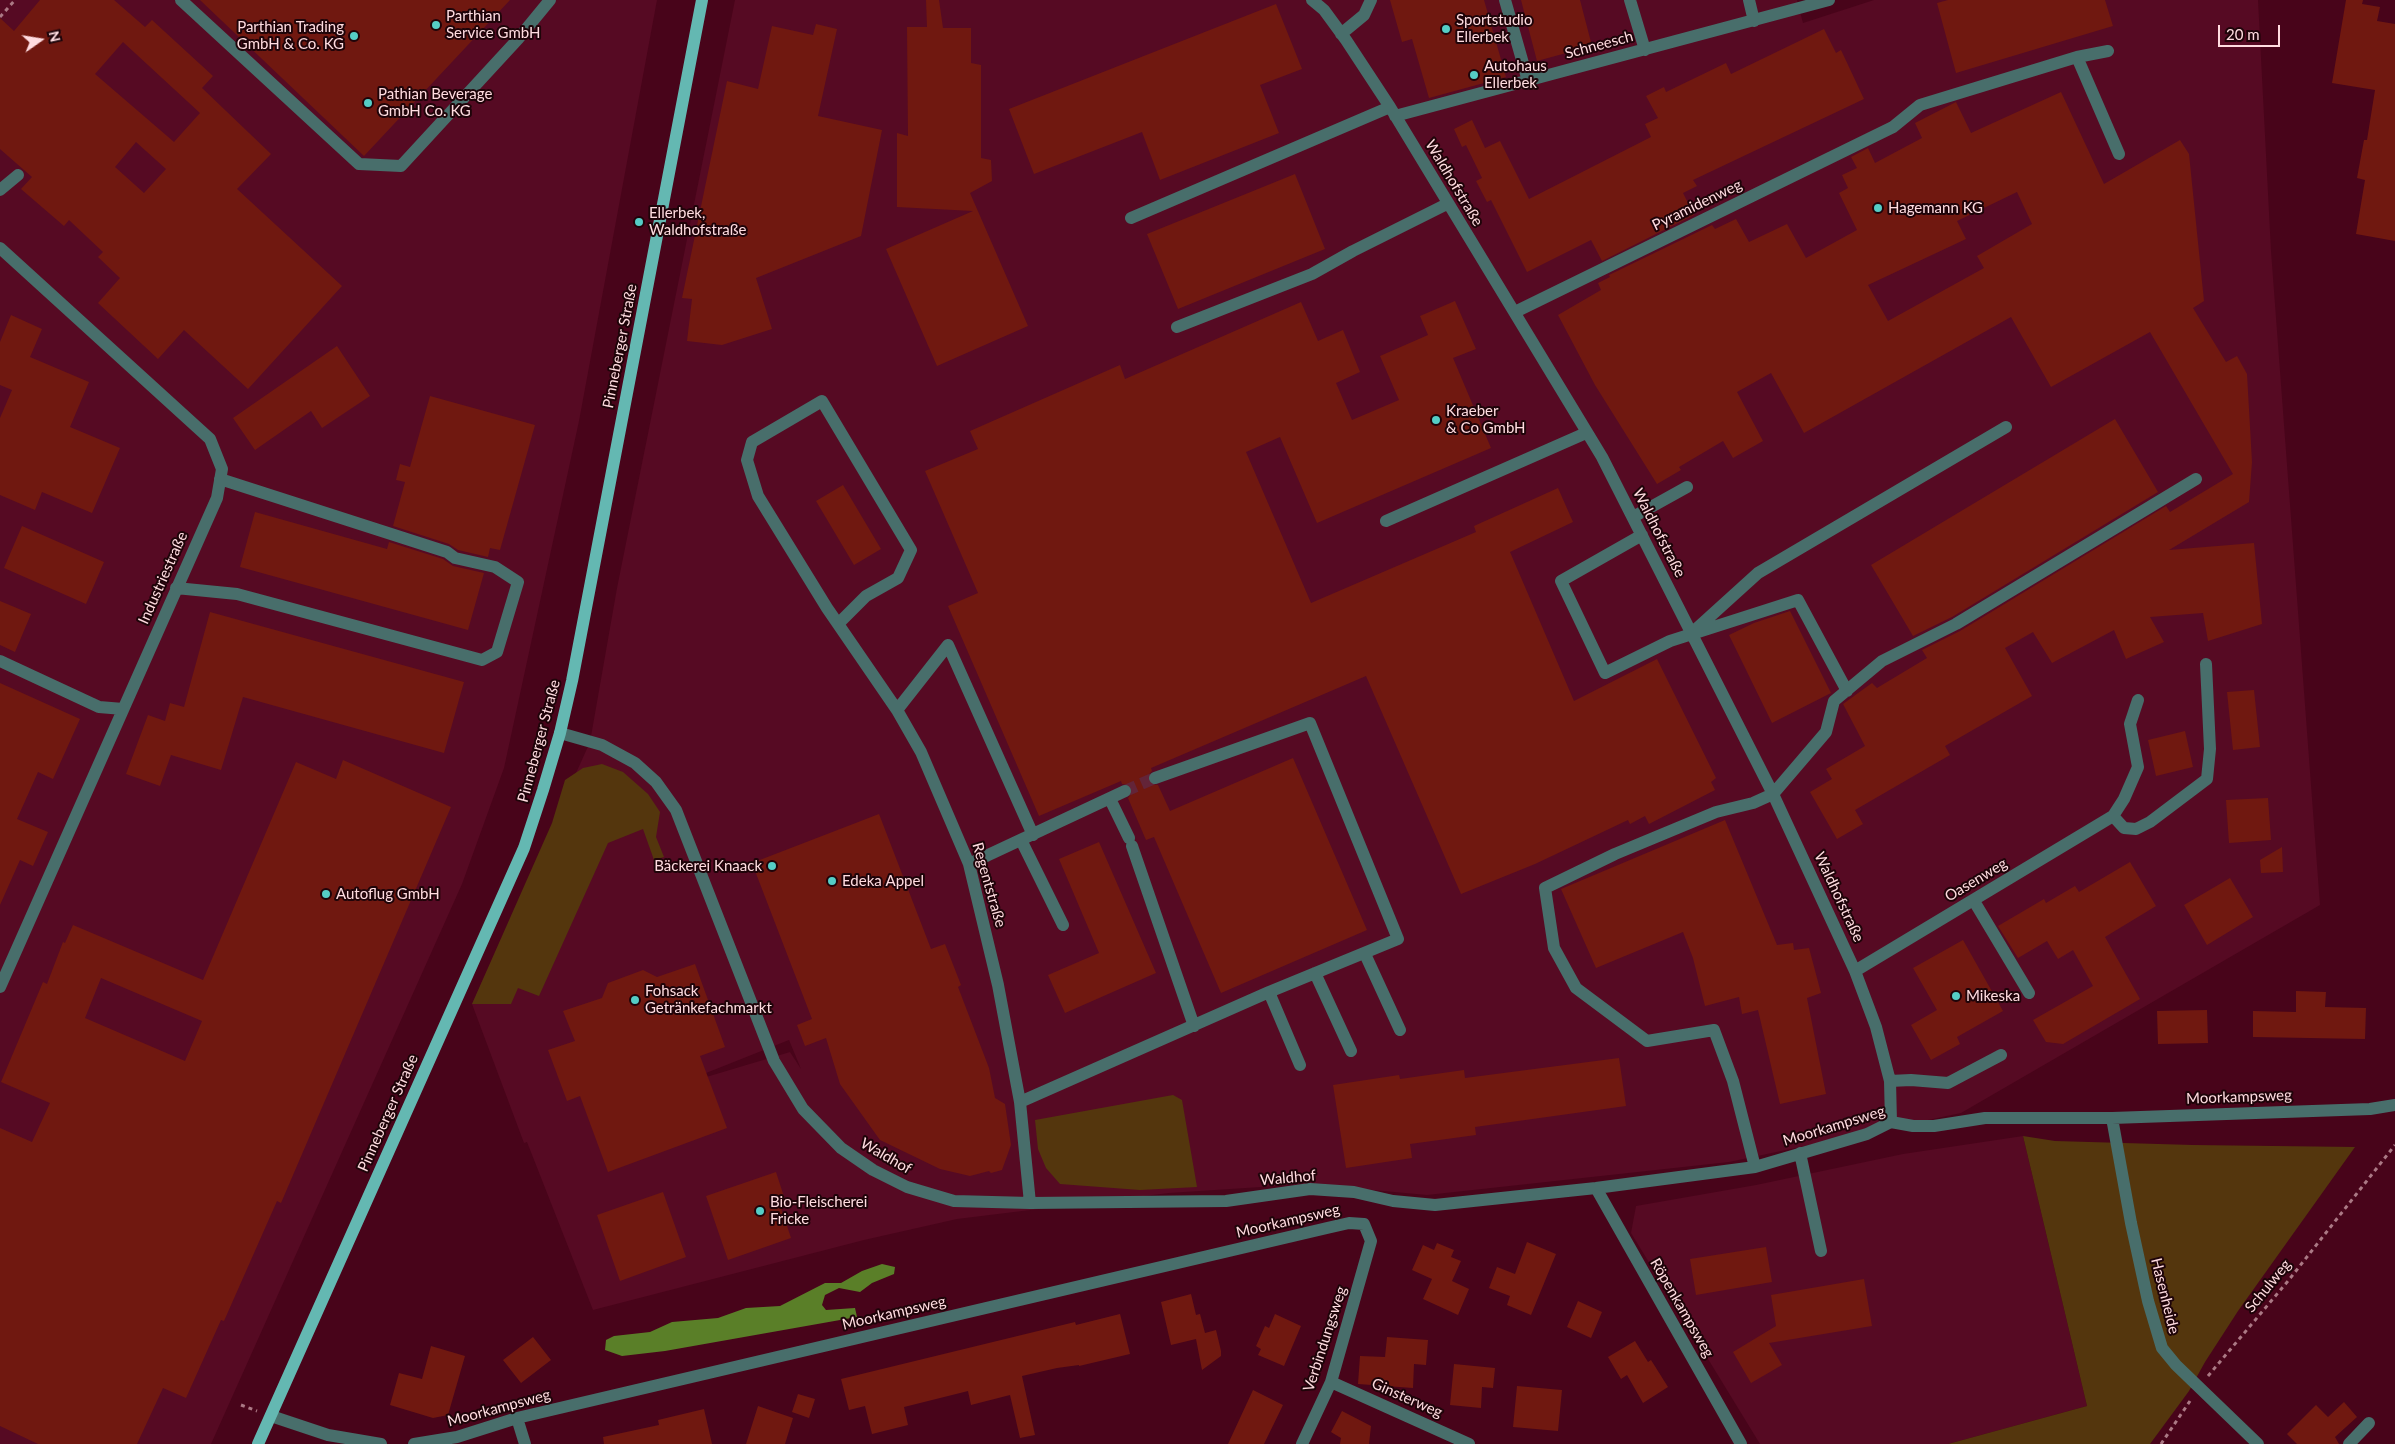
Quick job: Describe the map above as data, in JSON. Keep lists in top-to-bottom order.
{
  "streets": {
    "main road": ["Pinneberger Straße"],
    "street": [
      "Schneesch",
      "Waldhofstraße",
      "Pyramidenweg",
      "Industriestraße",
      "Oasenweg",
      "Regentstraße",
      "Moorkampsweg",
      "Waldhof",
      "Hasenheide",
      "Röpenkampsweg",
      "Verbindungsweg",
      "Ginsterweg"
    ],
    "path": ["Schulweg"]
  },
  "crossings": [
    ["Schneesch", "Waldhofstraße"],
    ["Waldhofstraße", "Pyramidenweg"],
    ["Waldhofstraße", "Oasenweg"],
    ["Waldhofstraße", "Moorkampsweg"],
    ["Pinneberger Straße", "Waldhof"],
    ["Regentstraße", "Waldhof"],
    ["Moorkampsweg", "Waldhof"],
    ["Moorkampsweg", "Hasenheide"],
    ["Moorkampsweg", "Röpenkampsweg"],
    ["Moorkampsweg", "Verbindungsweg"],
    ["Schulweg", "Hasenheide"],
    ["Verbindungsweg", "Ginsterweg"]
  ],
  "places": [
    "Parthian Service GmbH",
    "Sportstudio Ellerbek",
    "Parthian Trading GmbH & Co. KG",
    "Autohaus Ellerbek",
    "Pathian Beverage GmbH Co. KG",
    "Hagemann KG",
    "Ellerbek, Waldhofstraße",
    "Kraeber & Co GmbH",
    "Bäckerei Knaack",
    "Edeka Appel",
    "Autoflug GmbH",
    "Mikeska",
    "Fohsack Getränkefachmarkt",
    "Bio-Fleischerei Fricke"
  ],
  "scale_bar": "20 m",
  "north": "right"
}
